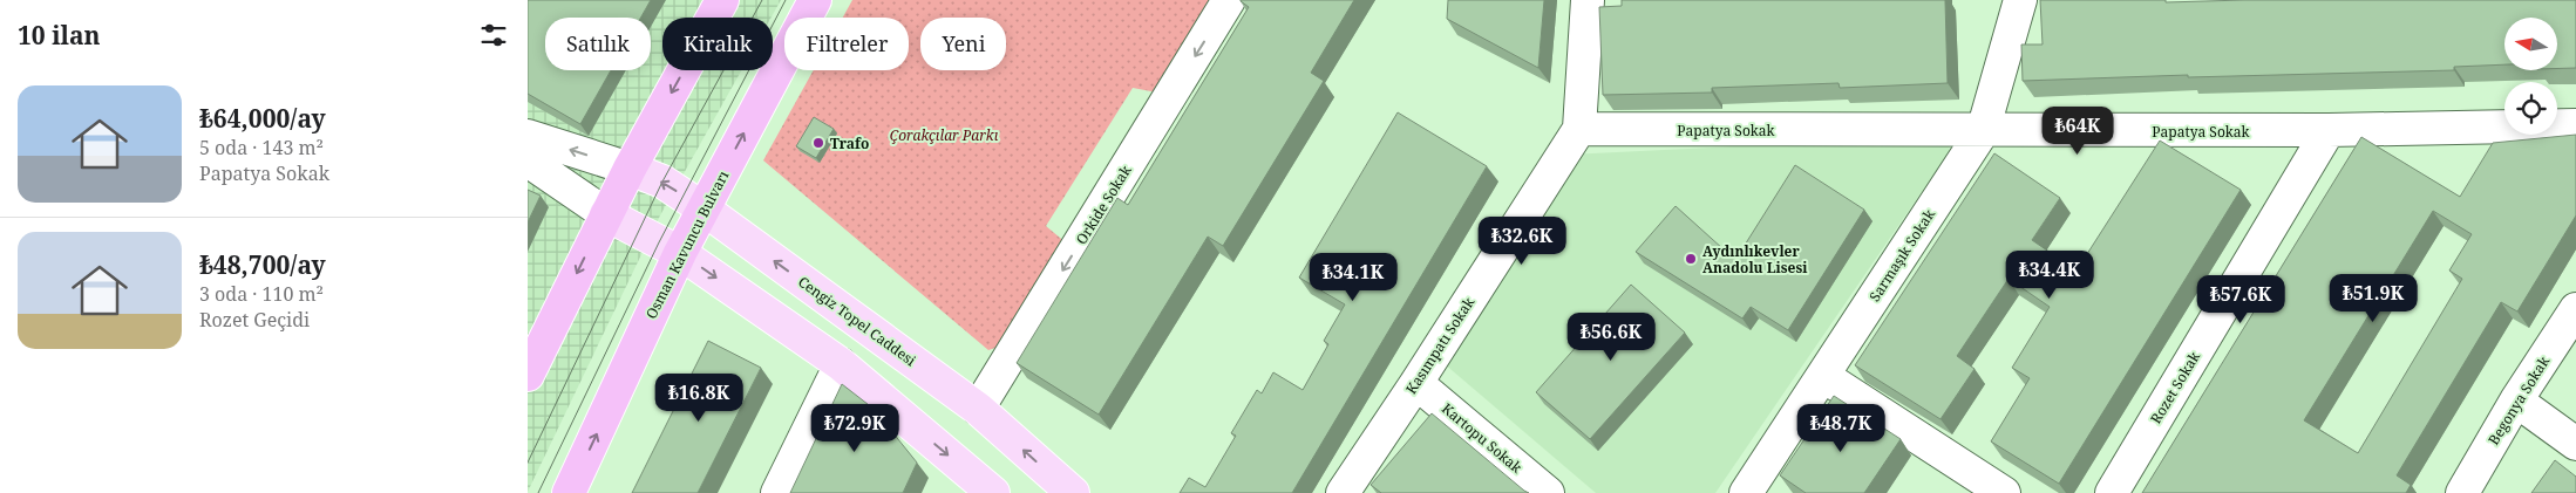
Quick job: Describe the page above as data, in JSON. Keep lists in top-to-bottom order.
{
  "streets": {
    "highway": ["Osman Kavuncu Bulvarı"],
    "main road": ["Cengiz Topel Caddesi"],
    "street": [
      "Papatya Sokak",
      "Orkide Sokak",
      "Sarmaşık Sokak",
      "Kasımpatı Sokak",
      "Rozet Sokak",
      "Begonya Sokak",
      "Kartopu Sokak"
    ]
  },
  "crossings": [
    ["Papatya Sokak", "Sarmaşık Sokak"],
    ["Papatya Sokak", "Kasımpatı Sokak"],
    ["Papatya Sokak", "Rozet Sokak"],
    ["Orkide Sokak", "Cengiz Topel Caddesi"],
    ["Osman Kavuncu Bulvarı", "Cengiz Topel Caddesi"],
    ["Kasımpatı Sokak", "Kartopu Sokak"]
  ],
  "one_way": ["Orkide Sokak"],
  "parks": ["Çorakçılar Parkı"],
  "places": ["Trafo", "Aydınlıkevler Anadolu Lisesi"],
  "north": "left",
  "page": {
    "heading": "10 ilan",
    "chip": [
      "Satılık",
      "Kiralık",
      "Filtreler",
      "Yeni"
    ],
    "list": [
      {
        "name": "₺64,000/ay",
        "note": "5 oda · 143 m² · Papatya Sokak"
      },
      {
        "name": "₺48,700/ay",
        "note": "3 oda · 110 m² · Rozet Geçidi"
      }
    ],
    "price": [
      "₺64K",
      "₺32.6K",
      "₺34.4K",
      "₺34.1K",
      "₺51.9K",
      "₺57.6K",
      "₺56.6K",
      "₺16.8K",
      "₺72.9K",
      "₺48.7K"
    ]
  }
}
